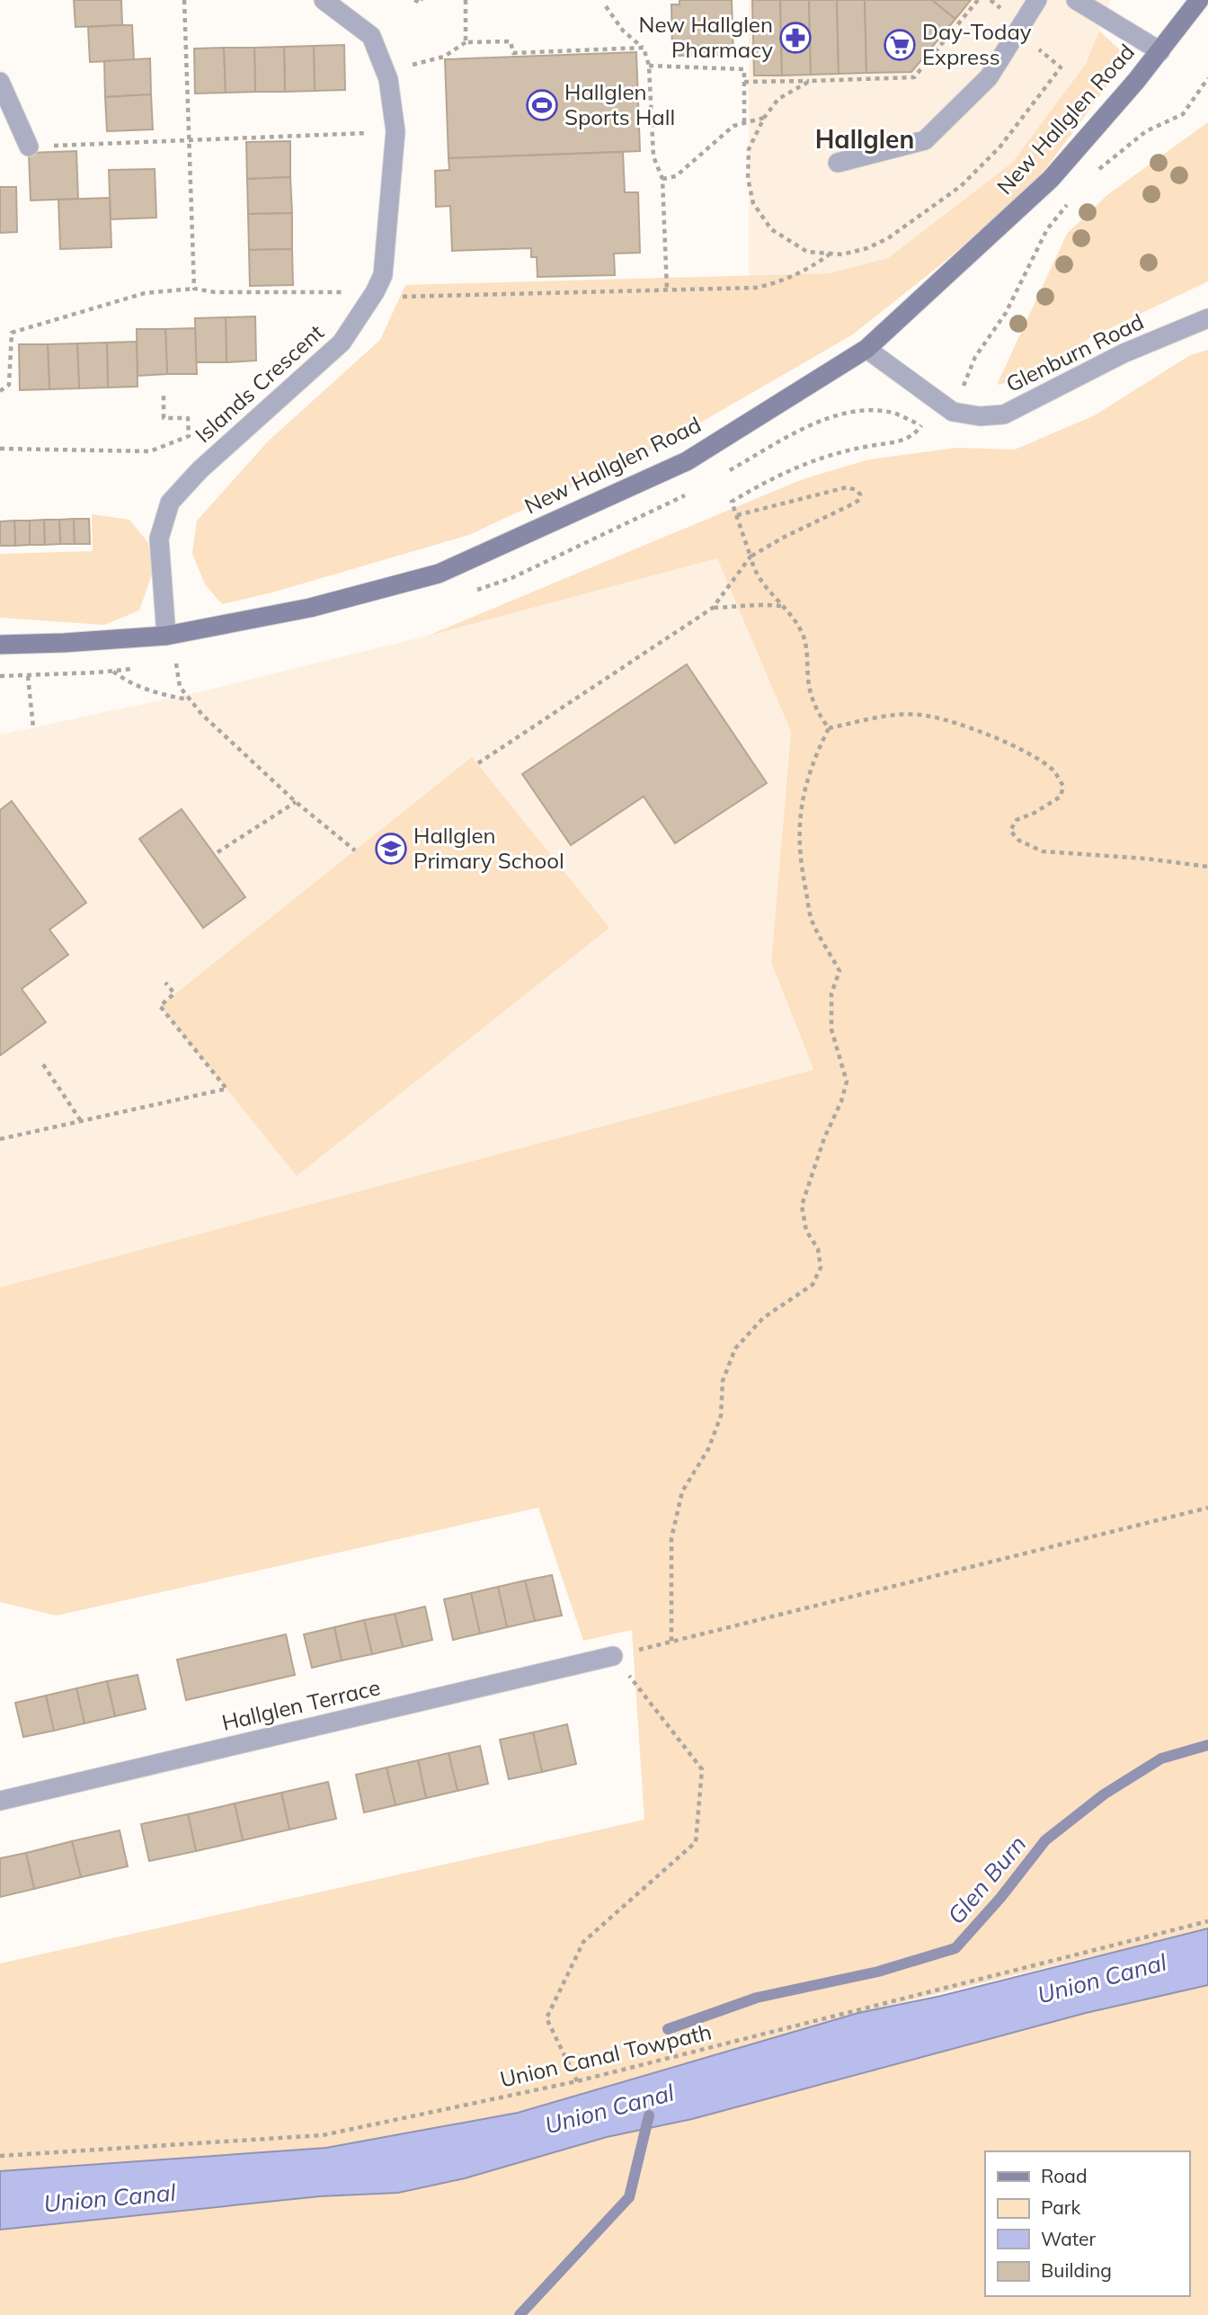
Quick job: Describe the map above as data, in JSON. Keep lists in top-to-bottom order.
{
  "streets": {
    "street": [
      "New Hallglen Road",
      "Glenburn Road",
      "Islands Crescent",
      "Hallglen Terrace"
    ],
    "path": ["Union Canal Towpath"]
  },
  "crossings": [
    ["New Hallglen Road", "Glenburn Road"],
    ["New Hallglen Road", "Islands Crescent"]
  ],
  "districts": ["Hallglen"],
  "water": ["Glen Burn", "Union Canal"],
  "places": {
    "pharmacy": ["New Hallglen Pharmacy"],
    "supermarket": ["Day-Today Express"],
    "sports": ["Hallglen Sports Hall"],
    "school or university": ["Hallglen Primary School"]
  },
  "legend": [
    "Road",
    "Park",
    "Water",
    "Building"
  ]
}
